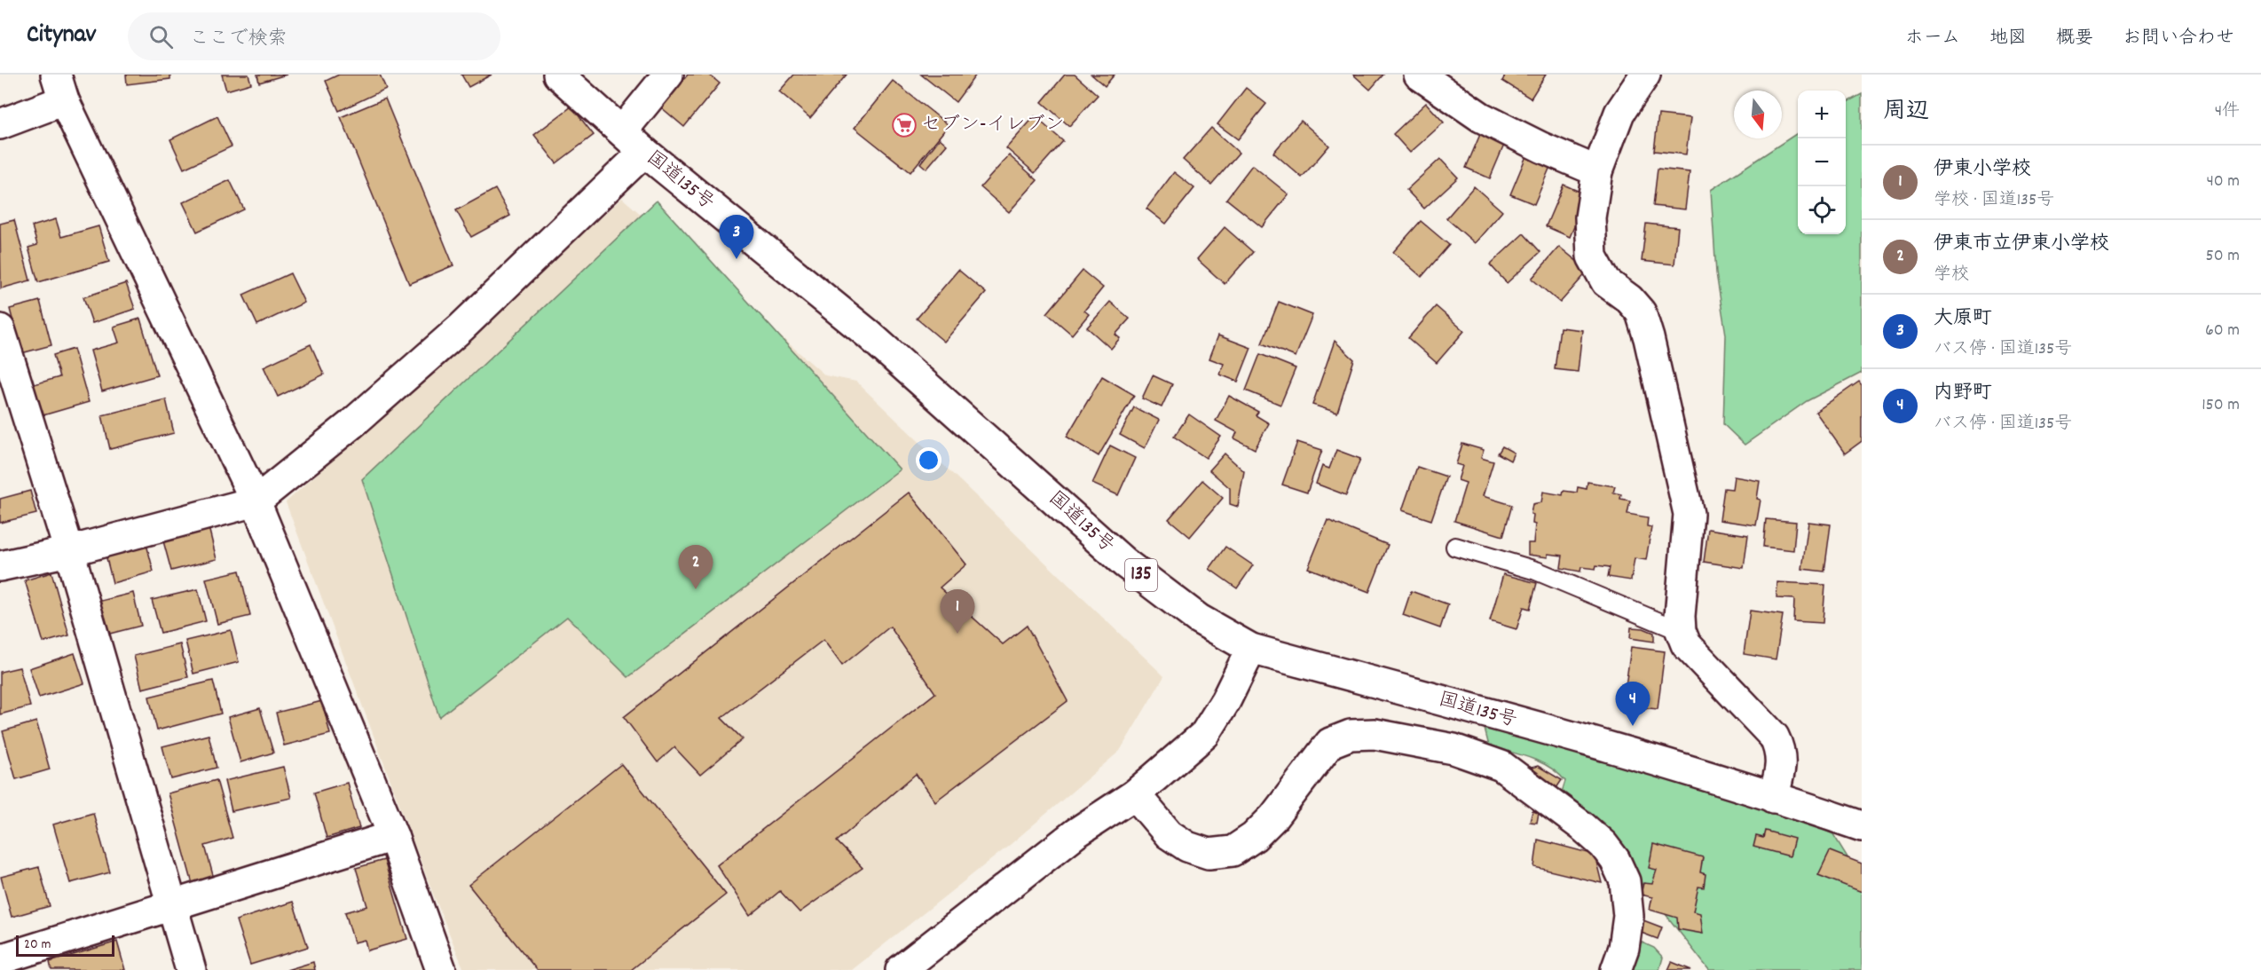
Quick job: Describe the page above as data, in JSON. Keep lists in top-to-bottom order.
{
  "streets": {
    "main road": ["国道135号", "135"]
  },
  "places": {
    "supermarket": ["セブン-イレブン"]
  },
  "scale_bar": "20 m",
  "north": "bottom",
  "page": {
    "header": "Citynav",
    "search": "ここで検索",
    "nav": [
      "ホーム",
      "地図",
      "概要",
      "お問い合わせ"
    ],
    "heading": ["周辺", "4件"],
    "map_buttons": ["+", "−"],
    "list": [
      {
        "mark": "1",
        "name": "伊東小学校",
        "note": "学校 · 国道135号",
        "value": "40 m"
      },
      {
        "mark": "2",
        "name": "伊東市立伊東小学校",
        "note": "学校",
        "value": "50 m"
      },
      {
        "mark": "3",
        "name": "大原町",
        "note": "バス停 · 国道135号",
        "value": "60 m"
      },
      {
        "mark": "4",
        "name": "内野町",
        "note": "バス停 · 国道135号",
        "value": "150 m"
      }
    ],
    "pins": [
      "3",
      "2",
      "1",
      "4"
    ],
    "scale": "20 m"
  }
}
